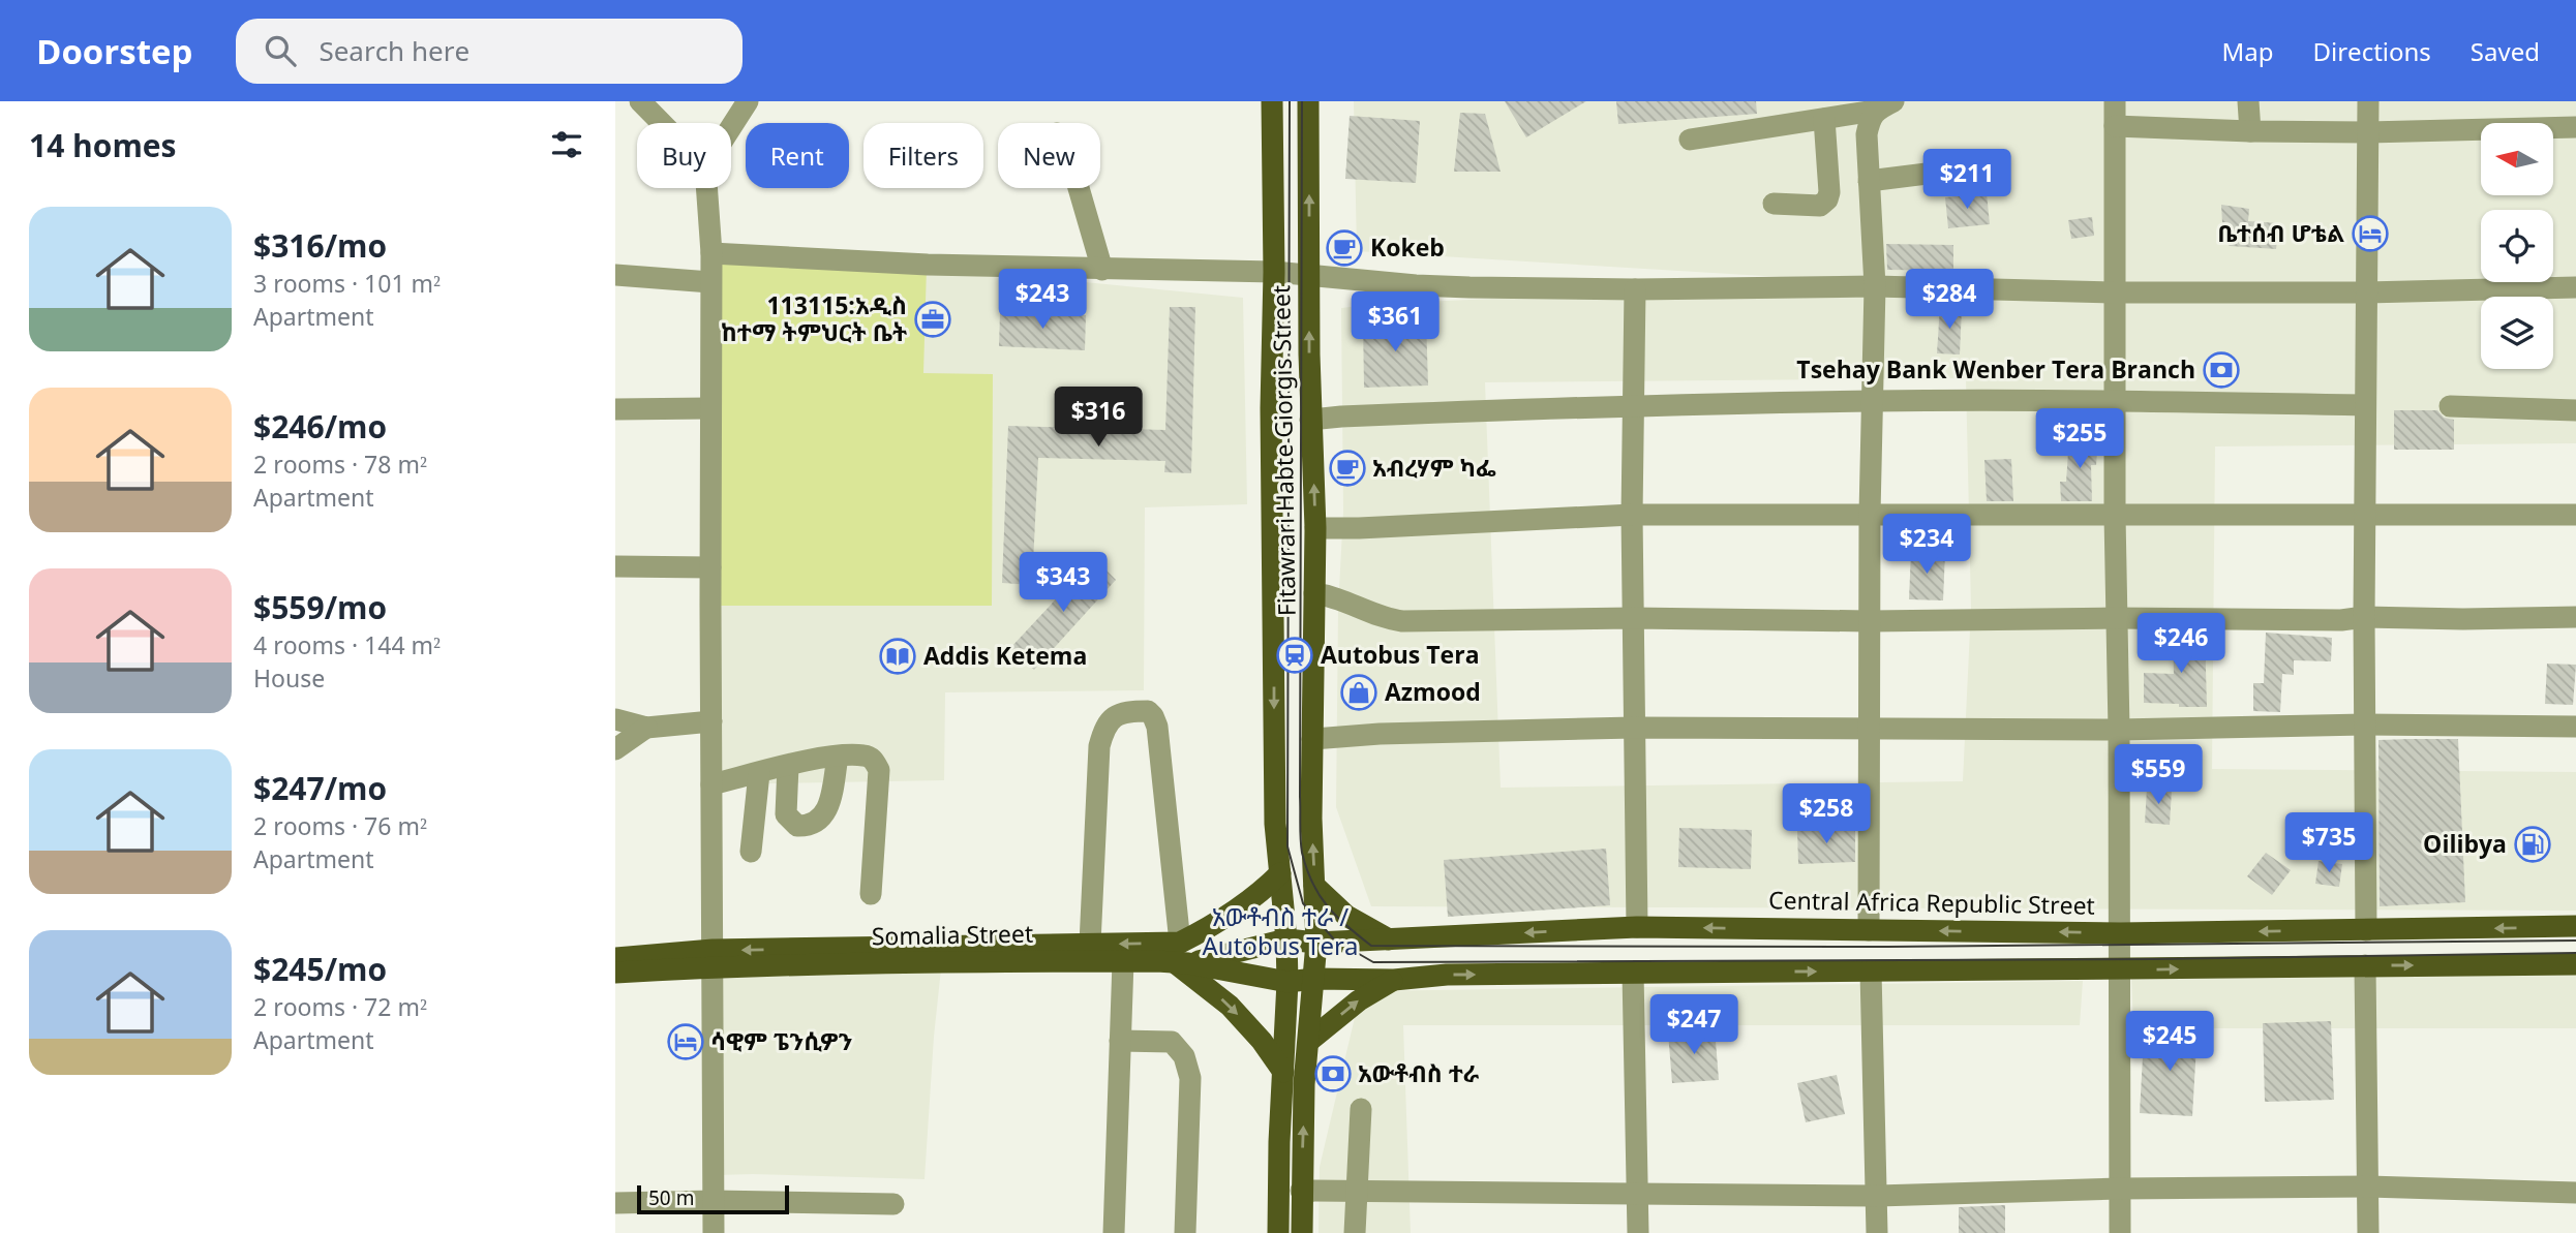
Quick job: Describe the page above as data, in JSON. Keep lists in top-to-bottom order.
{
  "streets": {
    "main road": ["Fitawrari Habte Giorgis Street", "Central Africa Republic Street", "Somalia Street"]
  },
  "crossings": [
    ["Fitawrari Habte Giorgis Street", "Central Africa Republic Street"],
    ["Central Africa Republic Street", "Somalia Street"]
  ],
  "districts": ["አውቶብስ ተራ / Autobus Tera"],
  "places": {
    "hotel": ["ቤተሰብ ሆቴል", "ሳዊም ፔንሲዎን"],
    "cafe": ["Kokeb", "አብረሃም ካፌ"],
    "office": ["113115:አዲስ ከተማ ትምህርት ቤት"],
    "bank": ["Tsehay Bank Wenber Tera Branch", "አውቶብስ ተራ"],
    "station": ["Autobus Tera"],
    "library": ["Addis Ketema"],
    "shop": ["Azmood"],
    "fuel station": ["Oilibya"]
  },
  "scale_bar": "50 m",
  "north": "left",
  "page": {
    "header": "Doorstep",
    "search": "Search here",
    "nav": ["Map", "Directions", "Saved"],
    "heading": "14 homes",
    "chip": [
      "Buy",
      "Rent",
      "Filters",
      "New"
    ],
    "price": [
      "$211",
      "$243",
      "$284",
      "$361",
      "$316",
      "$255",
      "$234",
      "$343",
      "$246",
      "$559",
      "$258",
      "$735",
      "$247",
      "$245"
    ],
    "list": [
      {
        "name": "$316/mo",
        "note": "3 rooms · 101 m² · Apartment"
      },
      {
        "name": "$246/mo",
        "note": "2 rooms · 78 m² · Apartment"
      },
      {
        "name": "$559/mo",
        "note": "4 rooms · 144 m² · House"
      },
      {
        "name": "$247/mo",
        "note": "2 rooms · 76 m² · Apartment"
      },
      {
        "name": "$245/mo",
        "note": "2 rooms · 72 m² · Apartment"
      }
    ],
    "scale": "50 m"
  }
}
